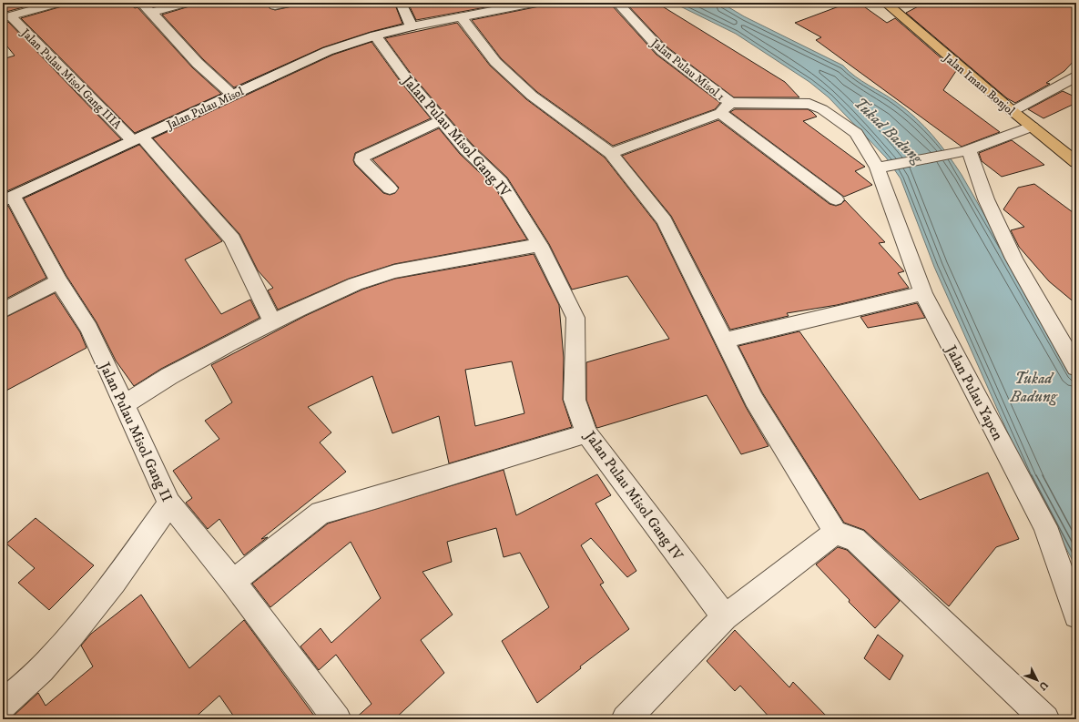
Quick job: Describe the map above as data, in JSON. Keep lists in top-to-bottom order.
{
  "streets": {
    "highway": ["Jalan Imam Bonjol"],
    "street": [
      "Jalan Pulau Misol 1",
      "Jalan Pulau Misol Gang IIIA",
      "Jalan Pulau Misol",
      "Jalan Pulau Misol Gang IV",
      "Jalan Pulau Yapen",
      "Jalan Pulau Misol Gang II"
    ]
  },
  "crossings": [
    ["Jalan Pulau Misol 1", "Jalan Pulau Yapen"],
    ["Jalan Pulau Misol Gang IIIA", "Jalan Pulau Misol"],
    ["Jalan Pulau Misol", "Jalan Pulau Misol Gang IV"],
    ["Jalan Pulau Misol", "Jalan Pulau Misol Gang II"]
  ],
  "water": ["Tukad Badung"],
  "north": "bottom right"
}
